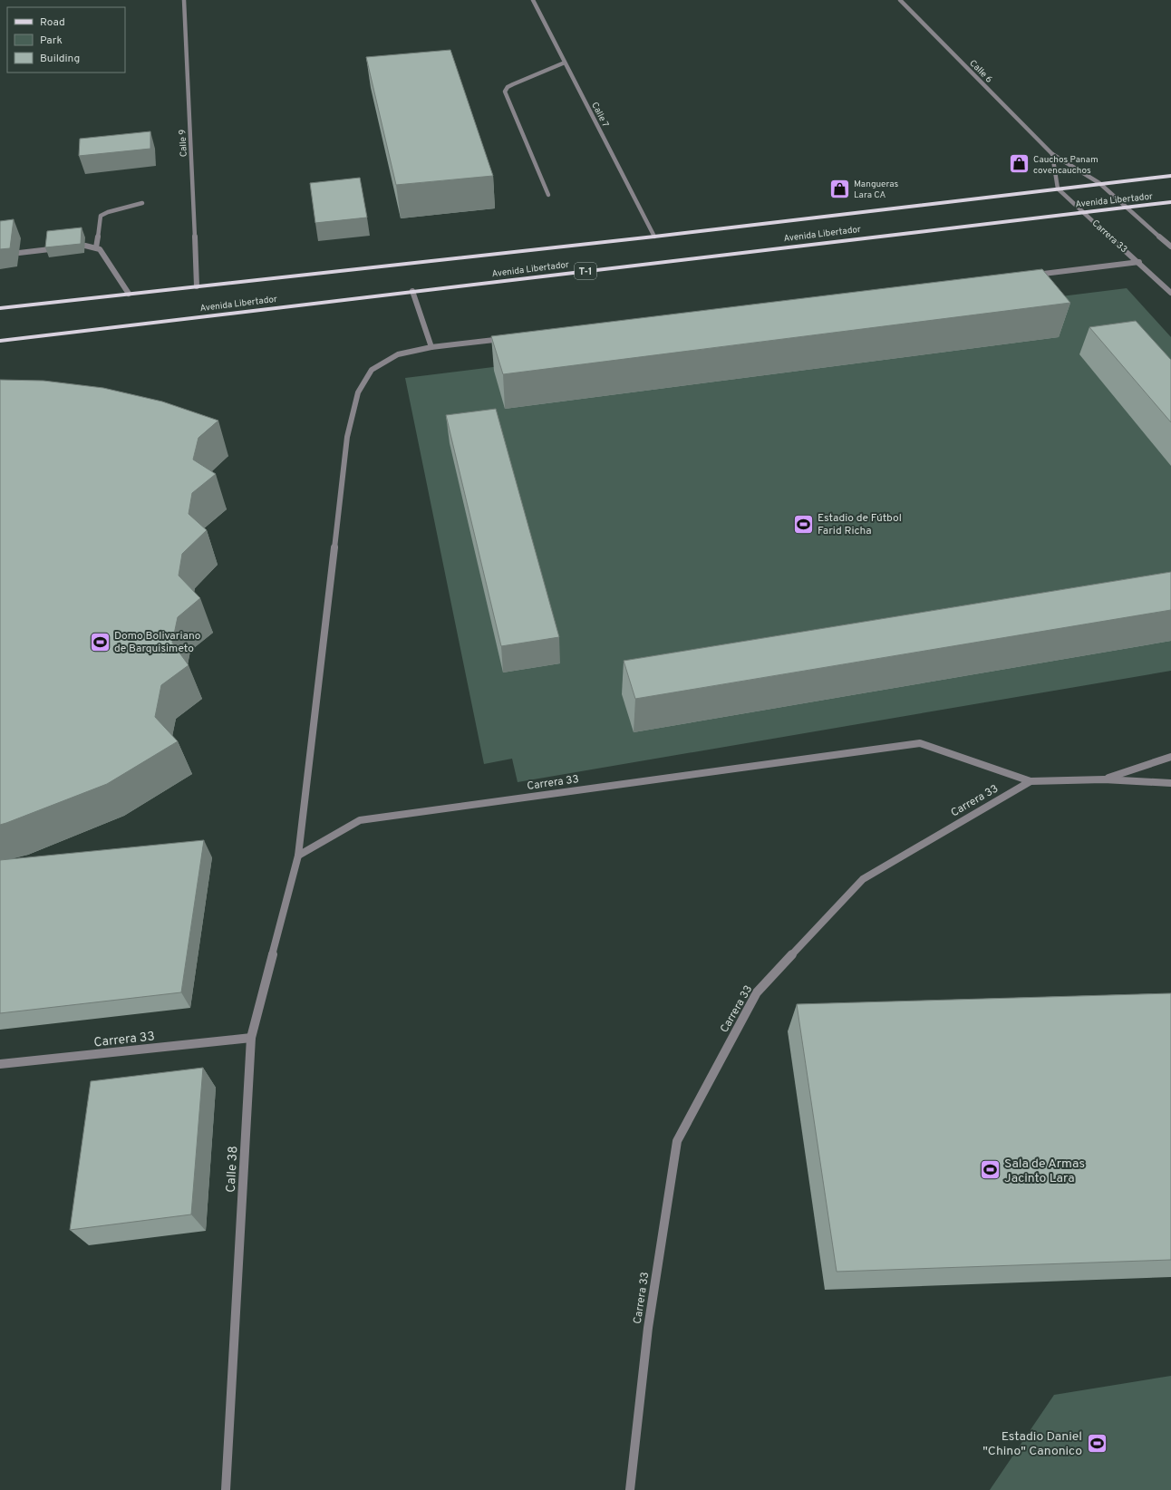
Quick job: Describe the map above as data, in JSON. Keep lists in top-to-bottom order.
{
  "streets": {
    "main road": ["Avenida Libertador", "T-1"],
    "street": [
      "Calle 6",
      "Calle 7",
      "Calle 9",
      "Carrera 33",
      "Calle 38"
    ]
  },
  "crossings": [
    ["Calle 7", "Avenida Libertador"],
    ["Calle 9", "Avenida Libertador"],
    ["Avenida Libertador", "Carrera 33"],
    ["Carrera 33", "Calle 38"]
  ],
  "places": {
    "shop": ["Cauchos Panam covencauchos", "Mangueras Lara CA"],
    "sports": [
      "Estadio de Fútbol Farid Richa",
      "Domo Bolivariano de Barquisimeto",
      "Sala de Armas Jacinto Lara",
      "Estadio Daniel \"Chino\" Canonico"
    ]
  },
  "legend": ["Road", "Park", "Building"]
}
